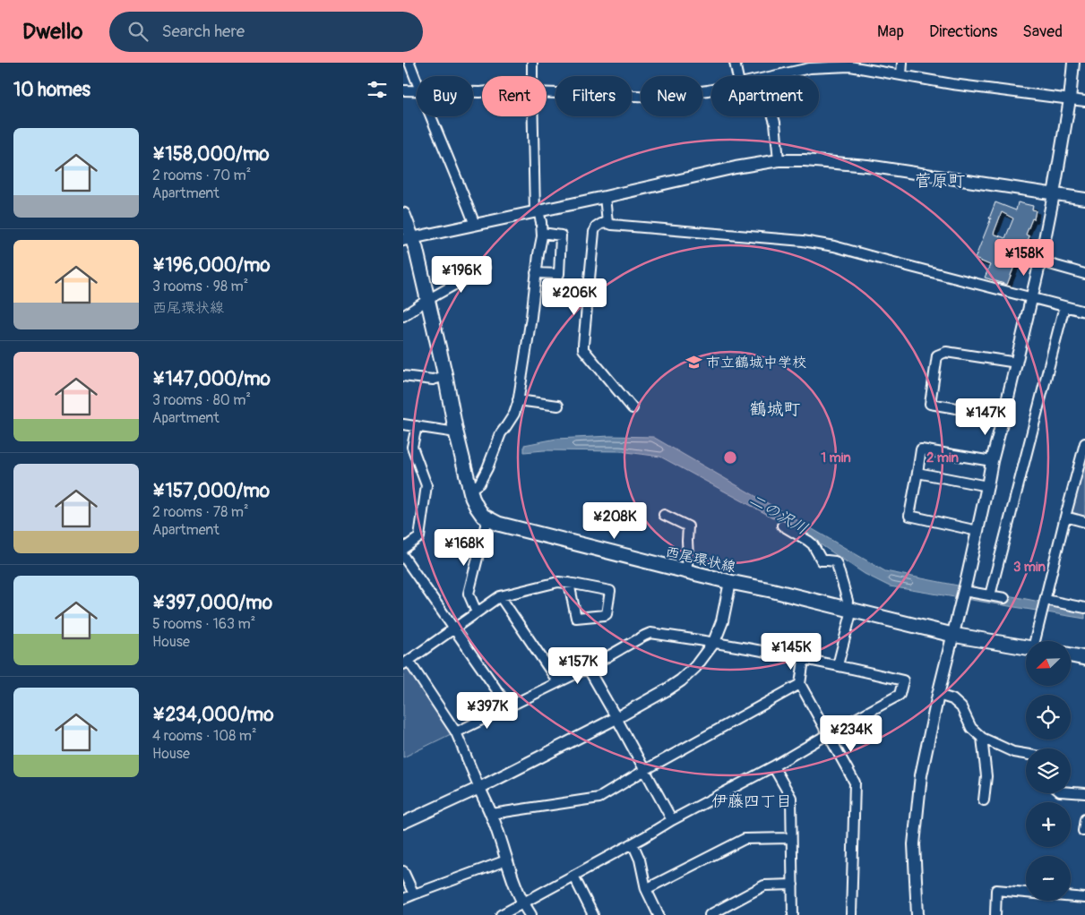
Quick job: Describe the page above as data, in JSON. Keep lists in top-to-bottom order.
{
  "streets": {
    "main road": ["西尾環状線"]
  },
  "districts": ["菅原町", "鶴城町", "伊藤四丁目"],
  "water": ["二の沢川"],
  "places": {
    "school or university": ["市立鶴城中学校"]
  },
  "north": "bottom left",
  "page": {
    "header": "Dwello",
    "search": "Search here",
    "nav": ["Map", "Directions", "Saved"],
    "heading": "10 homes",
    "chip": [
      "Buy",
      "Rent",
      "Filters",
      "New",
      "Apartment"
    ],
    "list": [
      {
        "name": "¥158,000/mo",
        "note": "2 rooms · 70 m² · Apartment"
      },
      {
        "name": "¥196,000/mo",
        "note": "3 rooms · 98 m² · 西尾環状線"
      },
      {
        "name": "¥147,000/mo",
        "note": "3 rooms · 80 m² · Apartment"
      },
      {
        "name": "¥157,000/mo",
        "note": "2 rooms · 78 m² · Apartment"
      },
      {
        "name": "¥397,000/mo",
        "note": "5 rooms · 163 m² · House"
      },
      {
        "name": "¥234,000/mo",
        "note": "4 rooms · 108 m² · House"
      }
    ],
    "price": [
      "¥158K",
      "¥196K",
      "¥206K",
      "¥147K",
      "¥208K",
      "¥168K",
      "¥145K",
      "¥157K",
      "¥397K",
      "¥234K"
    ],
    "map_buttons": ["+", "−"]
  },
  "rings": ["1 min", "2 min", "3 min"]
}
